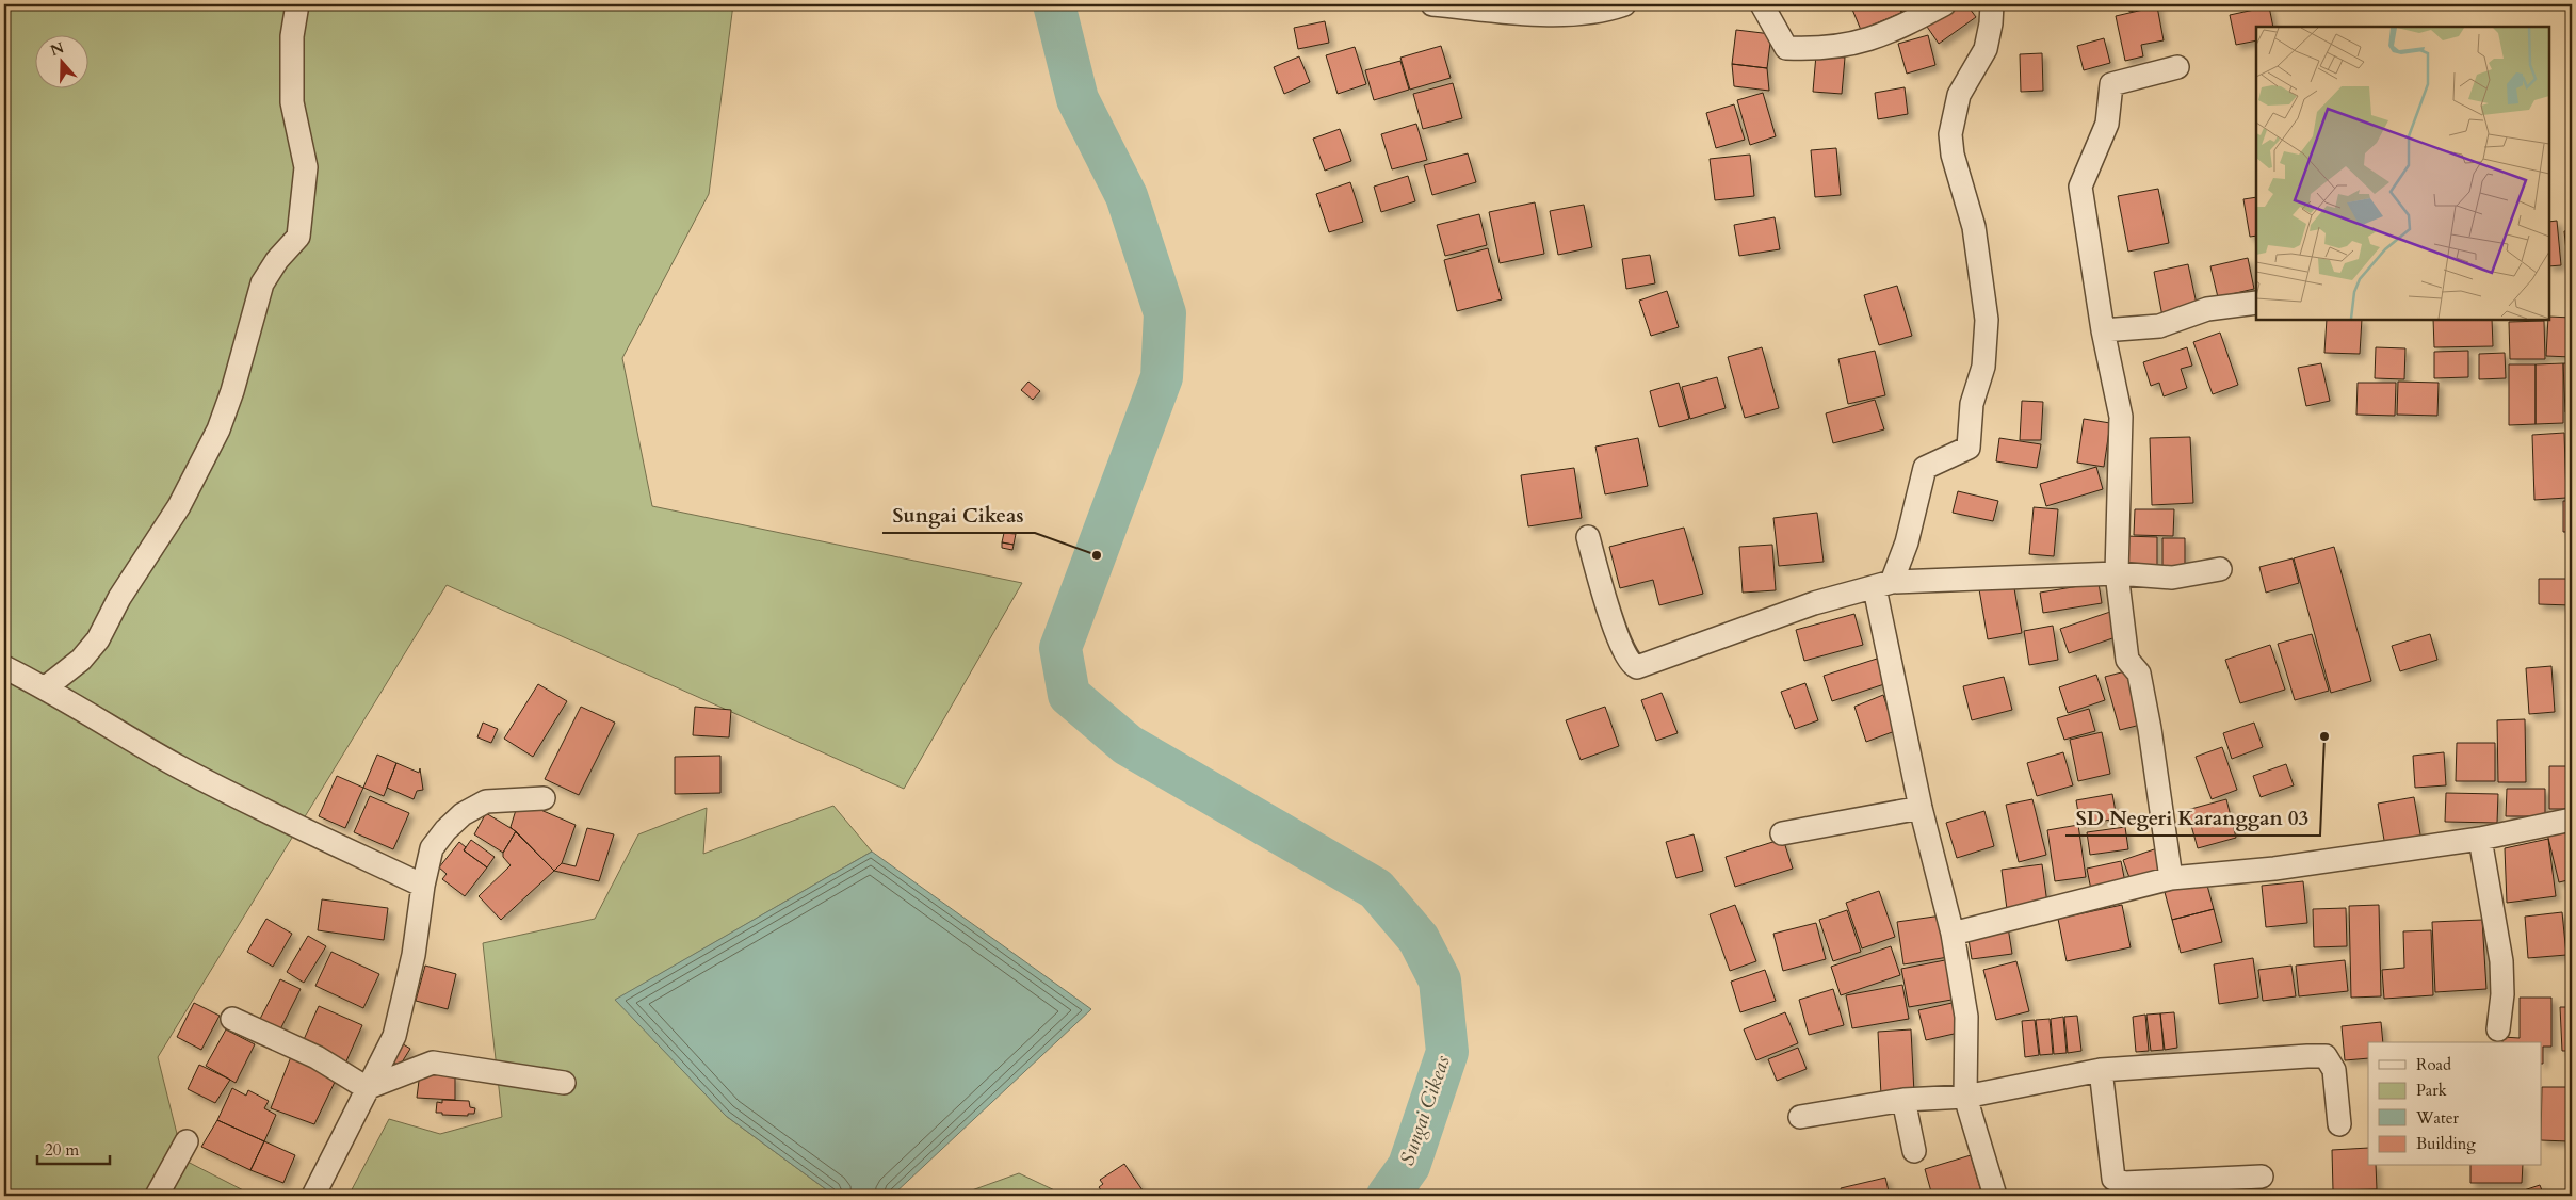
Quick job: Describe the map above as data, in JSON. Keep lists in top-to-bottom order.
{
  "water": ["Sungai Cikeas"],
  "places": ["Sungai Cikeas", "SD Negeri Karanggan 03"],
  "legend": [
    "Road",
    "Park",
    "Water",
    "Building"
  ],
  "scale_bar": "20 m",
  "north": "top"
}
